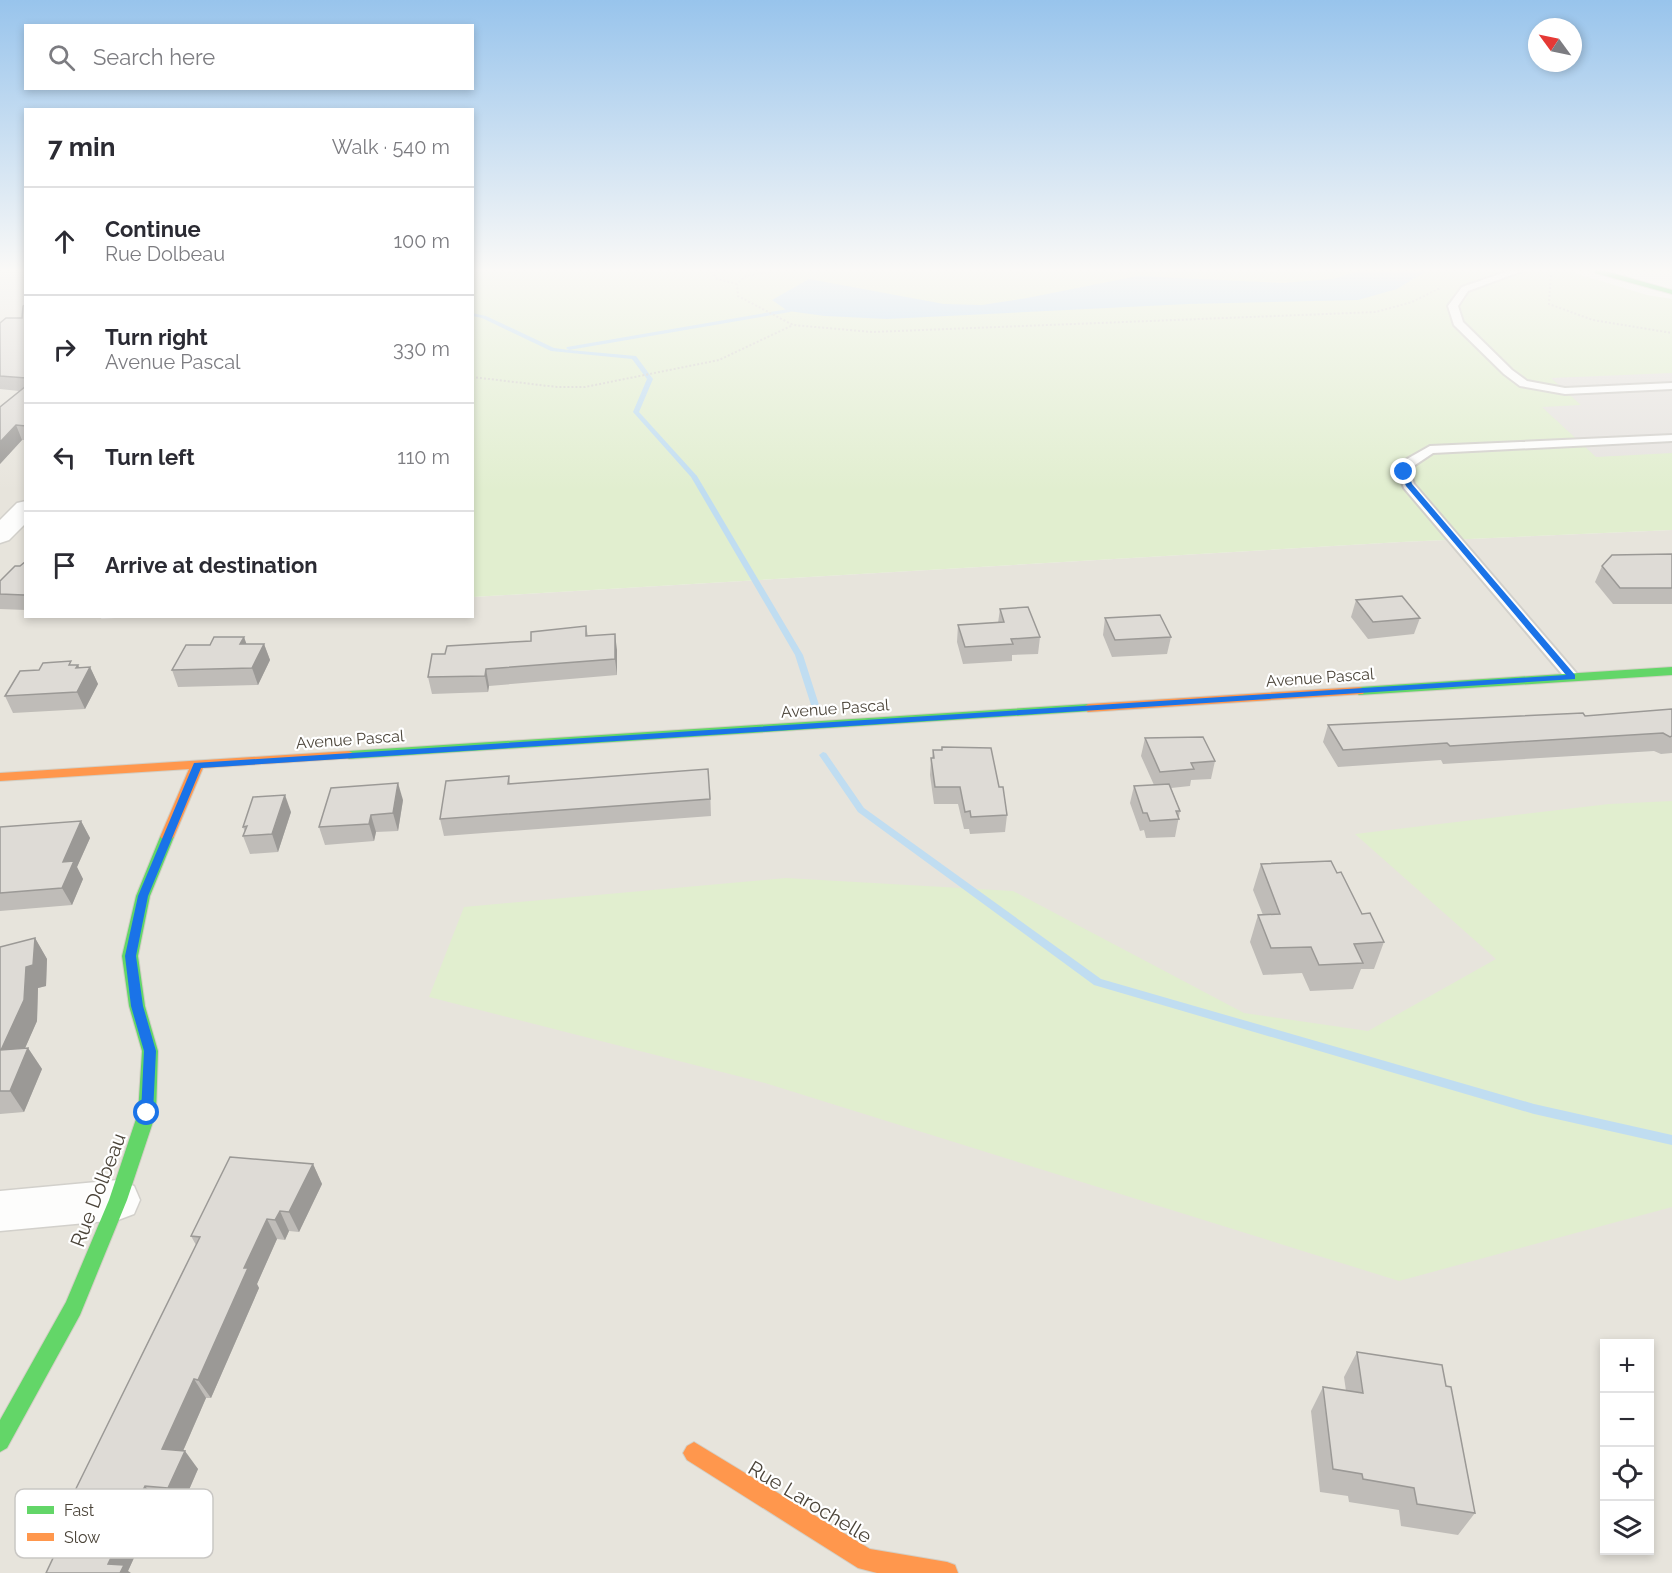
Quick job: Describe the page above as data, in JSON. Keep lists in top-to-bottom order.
{
  "streets": {
    "street": ["Avenue Pascal", "Rue Dolbeau", "Rue Larochelle"]
  },
  "crossings": [
    ["Avenue Pascal", "Rue Dolbeau"]
  ],
  "legend": ["Fast", "Slow"],
  "north": "top left",
  "page": {
    "search": "Search here",
    "heading": ["7 min", "Walk · 540 m"],
    "list": [
      ["Continue", "Rue Dolbeau", "100 m"],
      ["Turn right", "Avenue Pascal", "330 m"],
      ["Turn left", "110 m"],
      "Arrive at destination"
    ],
    "map_buttons": ["+", "−"]
  }
}
